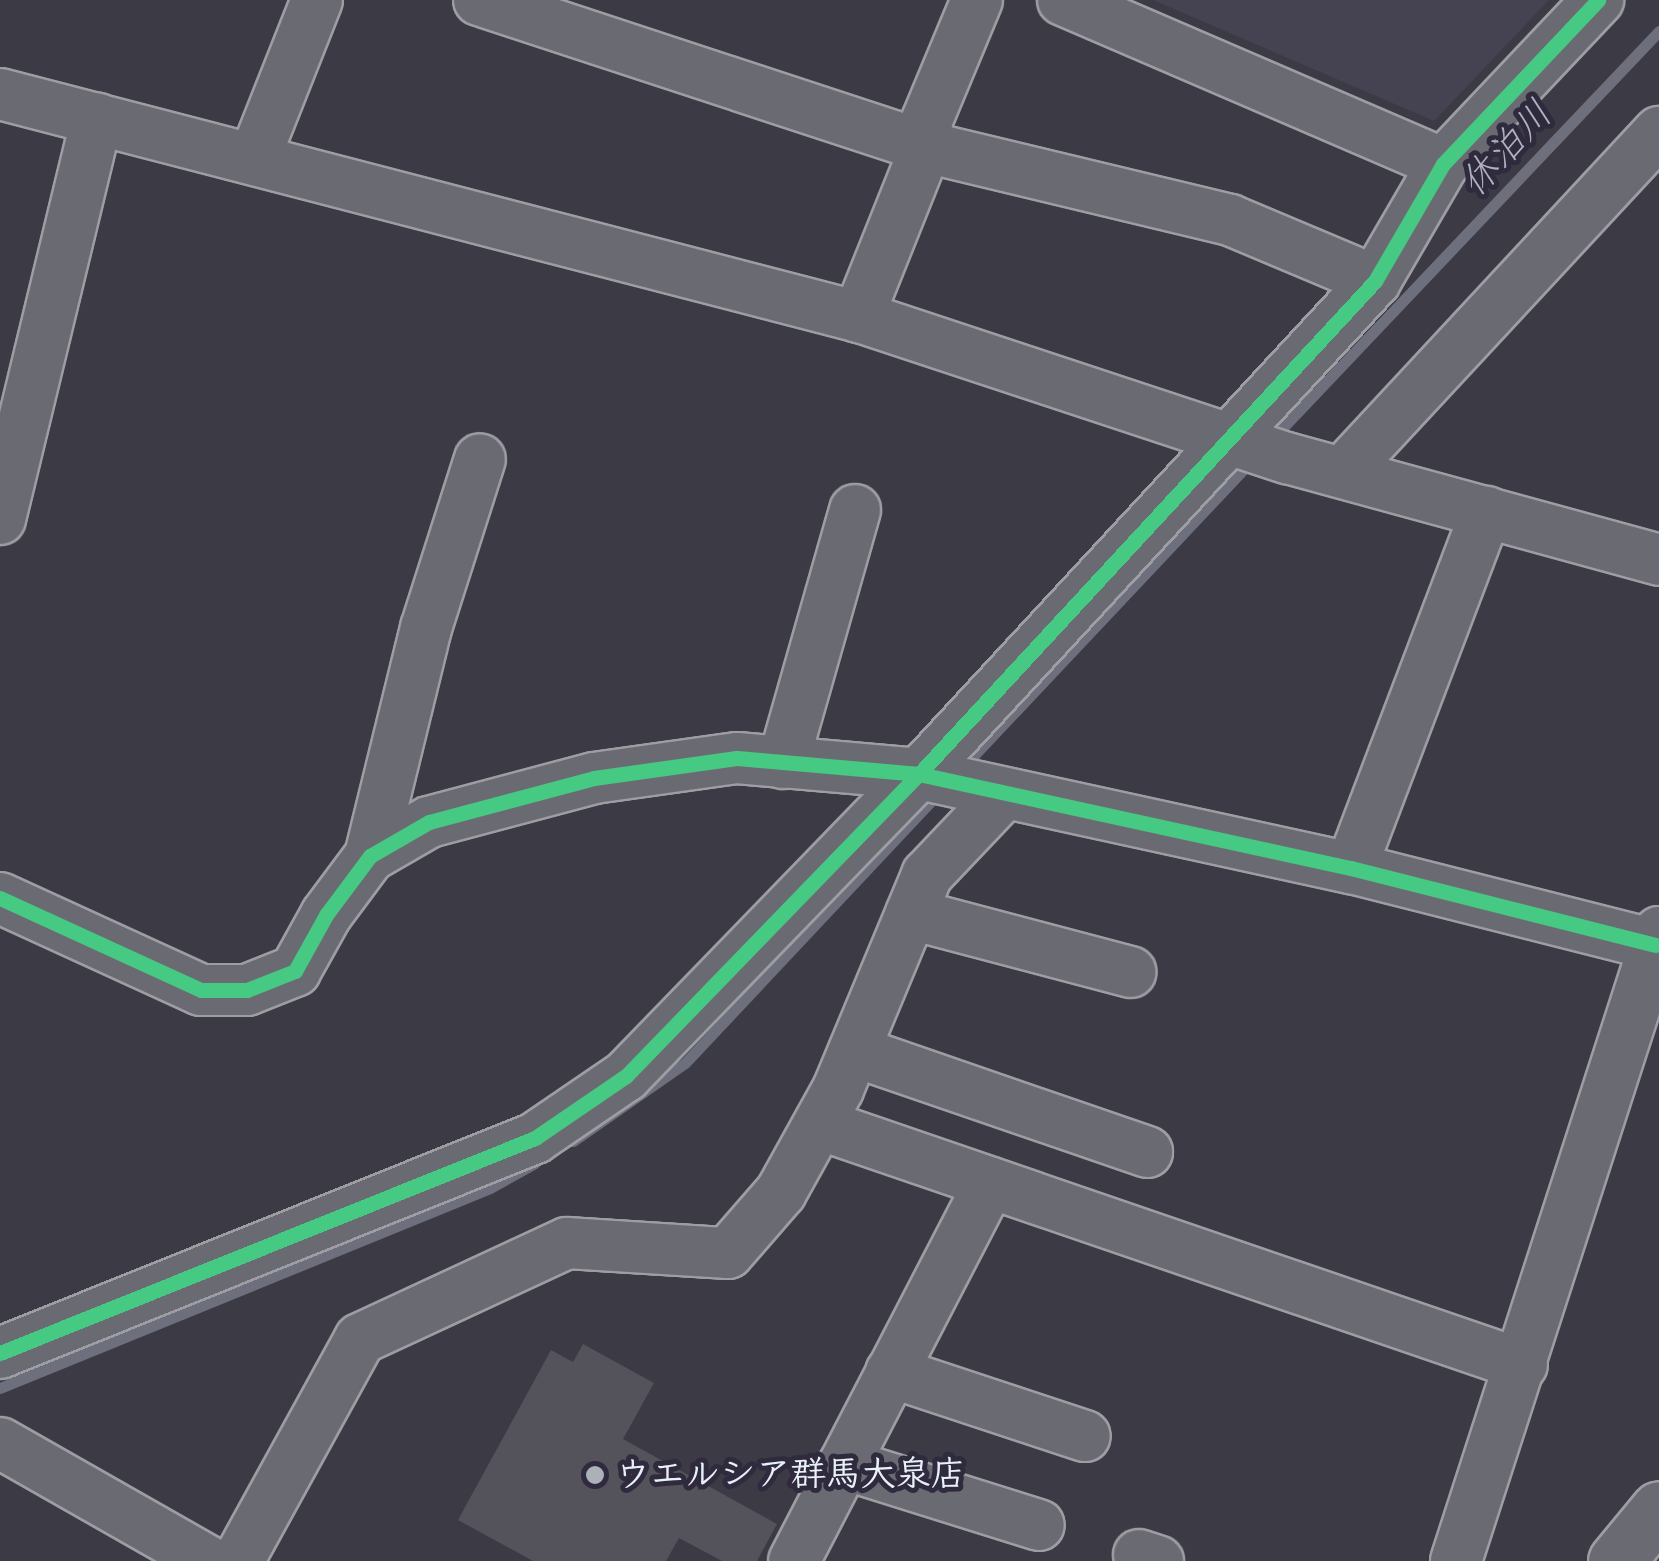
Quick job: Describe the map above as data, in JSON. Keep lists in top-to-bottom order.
{
  "water": ["休泊川"],
  "places": ["ウエルシア群馬大泉店"]
}
